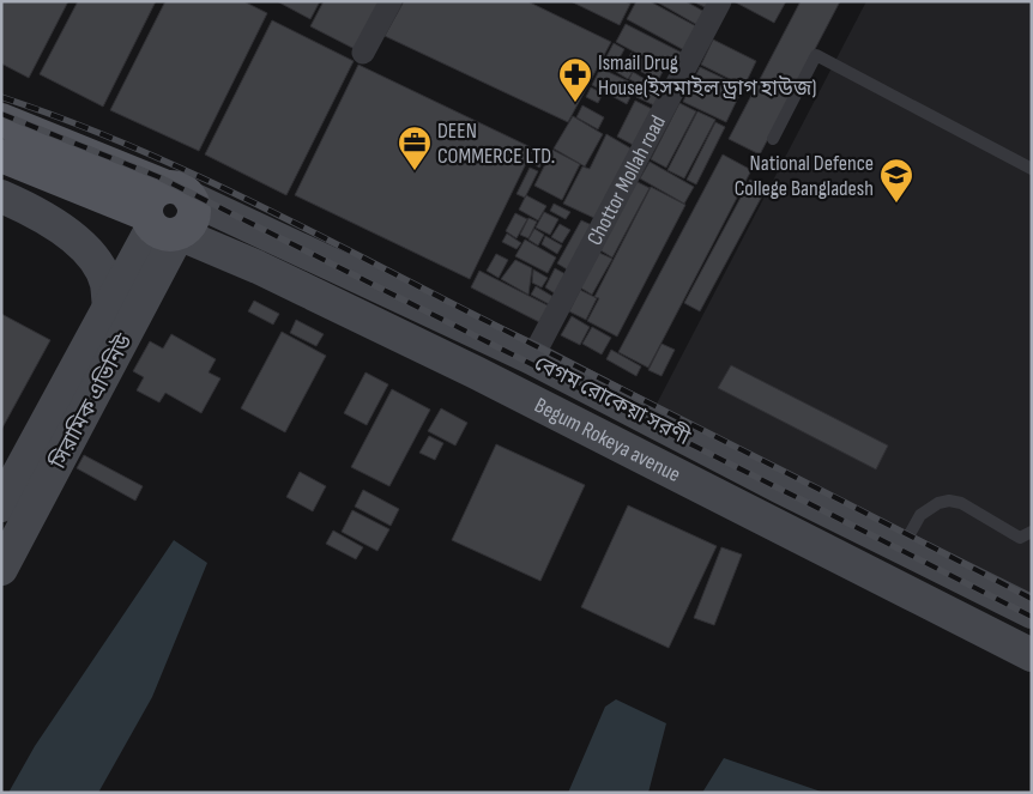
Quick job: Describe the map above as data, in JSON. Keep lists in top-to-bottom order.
{
  "streets": {
    "main road": ["বেগম রোকেয়া সরণী", "সিরামিক এভিনিউ", "Begum Rokeya avenue"],
    "street": ["Chottor Mollah road"]
  },
  "crossings": [
    ["Chottor Mollah road", "বেগম রোকেয়া সরণী"],
    ["বেগম রোকেয়া সরণী", "সিরামিক এভিনিউ"],
    ["বেগম রোকেয়া সরণী", "Begum Rokeya avenue"],
    ["সিরামিক এভিনিউ", "Begum Rokeya avenue"]
  ],
  "places": {
    "pharmacy": ["Ismail Drug House(ইসমাইল ড্রাগ হাউজ)"],
    "office": ["DEEN COMMERCE LTD."],
    "school or university": ["National Defence College Bangladesh"]
  }
}
